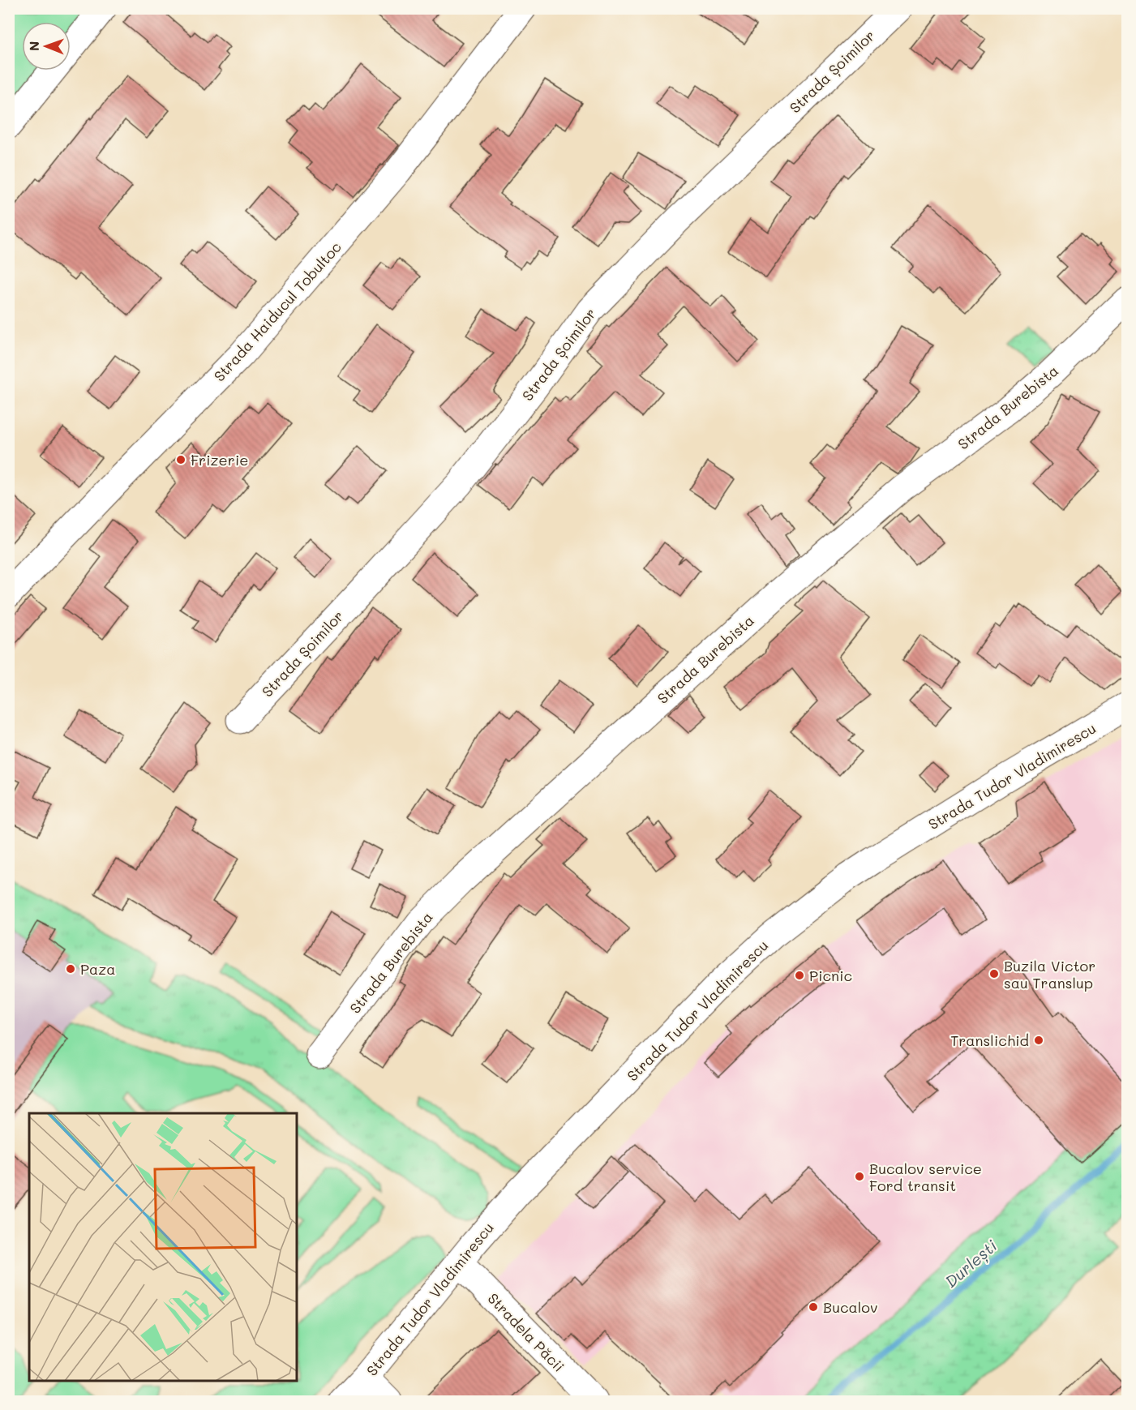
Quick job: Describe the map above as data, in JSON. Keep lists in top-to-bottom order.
{
  "streets": {
    "street": [
      "Strada Șoimilor",
      "Strada Haiducul Tobultoc",
      "Strada Burebista",
      "Strada Tudor Vladimirescu",
      "Stradela Păcii"
    ]
  },
  "crossings": [
    ["Strada Tudor Vladimirescu", "Stradela Păcii"]
  ],
  "water": ["Durlești"],
  "places": [
    "Frizerie",
    "Paza",
    "Buzila Victor sau Translup",
    "Picnic",
    "Translichid",
    "Bucalov service Ford transit",
    "Bucalov"
  ],
  "north": "left"
}
